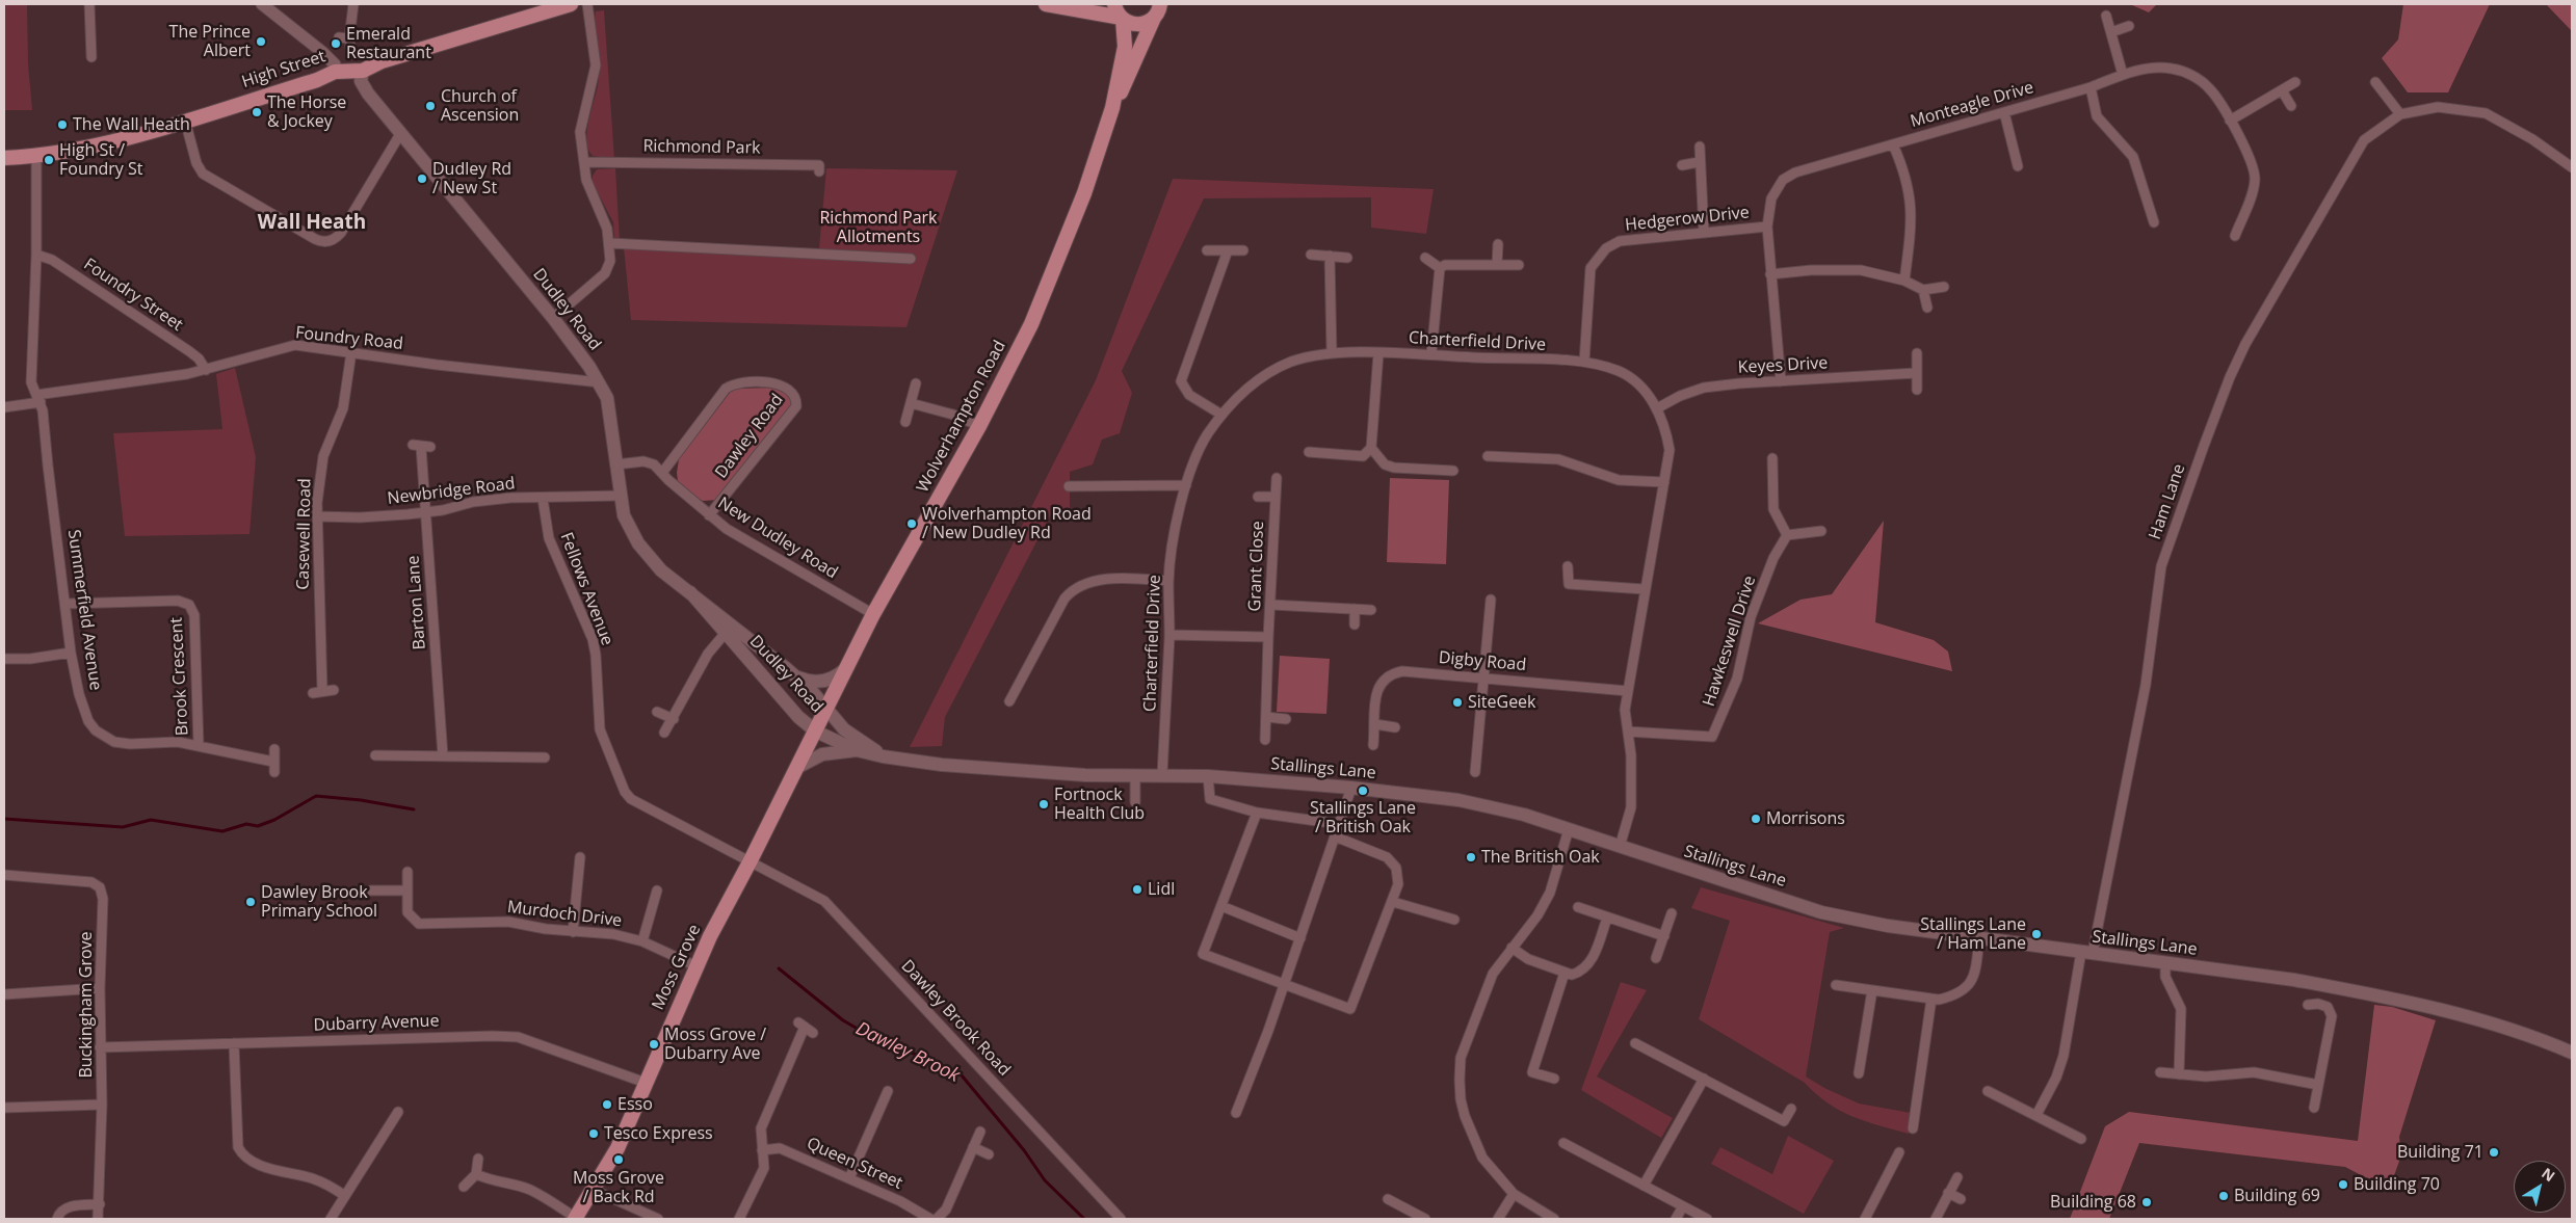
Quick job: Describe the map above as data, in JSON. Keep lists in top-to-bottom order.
{
  "streets": {
    "highway": ["High Street", "Wolverhampton Road", "Moss Grove"],
    "main road": ["Dudley Road", "Stallings Lane"],
    "street": [
      "Monteagle Drive",
      "Richmond Park",
      "Hedgerow Drive",
      "Foundry Street",
      "Foundry Road",
      "Charterfield Drive",
      "Keyes Drive",
      "Dawley Road",
      "Newbridge Road",
      "Ham Lane",
      "Casewell Road",
      "New Dudley Road",
      "Grant Close",
      "Fellows Avenue",
      "Barton Lane",
      "Summerfield Avenue",
      "Hawkeswell Drive",
      "Digby Road",
      "Brook Crescent",
      "Murdoch Drive",
      "Buckingham Grove",
      "Dawley Brook Road",
      "Dubarry Avenue",
      "Queen Street"
    ]
  },
  "crossings": [
    ["High Street", "Dudley Road"],
    ["Monteagle Drive", "Hedgerow Drive"],
    ["Monteagle Drive", "Keyes Drive"],
    ["Hedgerow Drive", "Charterfield Drive"],
    ["Foundry Street", "Foundry Road"],
    ["Dudley Road", "Foundry Road"],
    ["Dudley Road", "Wolverhampton Road"],
    ["Dudley Road", "Newbridge Road"],
    ["Dudley Road", "New Dudley Road"],
    ["Dudley Road", "Stallings Lane"],
    ["Dudley Road", "Moss Grove"],
    ["Foundry Road", "Casewell Road"],
    ["Foundry Road", "Summerfield Avenue"],
    ["Charterfield Drive", "Keyes Drive"],
    ["Charterfield Drive", "Hawkeswell Drive"],
    ["Charterfield Drive", "Digby Road"],
    ["Charterfield Drive", "Stallings Lane"],
    ["Wolverhampton Road", "New Dudley Road"],
    ["Wolverhampton Road", "Stallings Lane"],
    ["Wolverhampton Road", "Moss Grove"],
    ["Dawley Road", "New Dudley Road"],
    ["Newbridge Road", "Casewell Road"],
    ["Newbridge Road", "Fellows Avenue"],
    ["Newbridge Road", "Barton Lane"],
    ["Ham Lane", "Stallings Lane"],
    ["Fellows Avenue", "Moss Grove"],
    ["Fellows Avenue", "Dawley Brook Road"],
    ["Summerfield Avenue", "Brook Crescent"],
    ["Stallings Lane", "Moss Grove"],
    ["Murdoch Drive", "Moss Grove"],
    ["Moss Grove", "Dawley Brook Road"],
    ["Moss Grove", "Dubarry Avenue"],
    ["Buckingham Grove", "Dubarry Avenue"]
  ],
  "districts": ["Wall Heath"],
  "water": ["Dawley Brook"],
  "parks": ["Richmond Park Allotments"],
  "places": [
    "The Prince Albert",
    "Emerald Restaurant",
    "Church of Ascension",
    "The Horse & Jockey",
    "The Wall Heath",
    "High St / Foundry St",
    "Dudley Rd / New St",
    "Wolverhampton Road / New Dudley Rd",
    "SiteGeek",
    "Stallings Lane / British Oak",
    "Fortnock Health Club",
    "Morrisons",
    "The British Oak",
    "Lidl",
    "Dawley Brook Primary School",
    "Stallings Lane / Ham Lane",
    "Moss Grove / Dubarry Ave",
    "Esso",
    "Tesco Express",
    "Building 71",
    "Moss Grove / Back Rd",
    "Building 70",
    "Building 69",
    "Building 68"
  ],
  "north": "top right"
}
